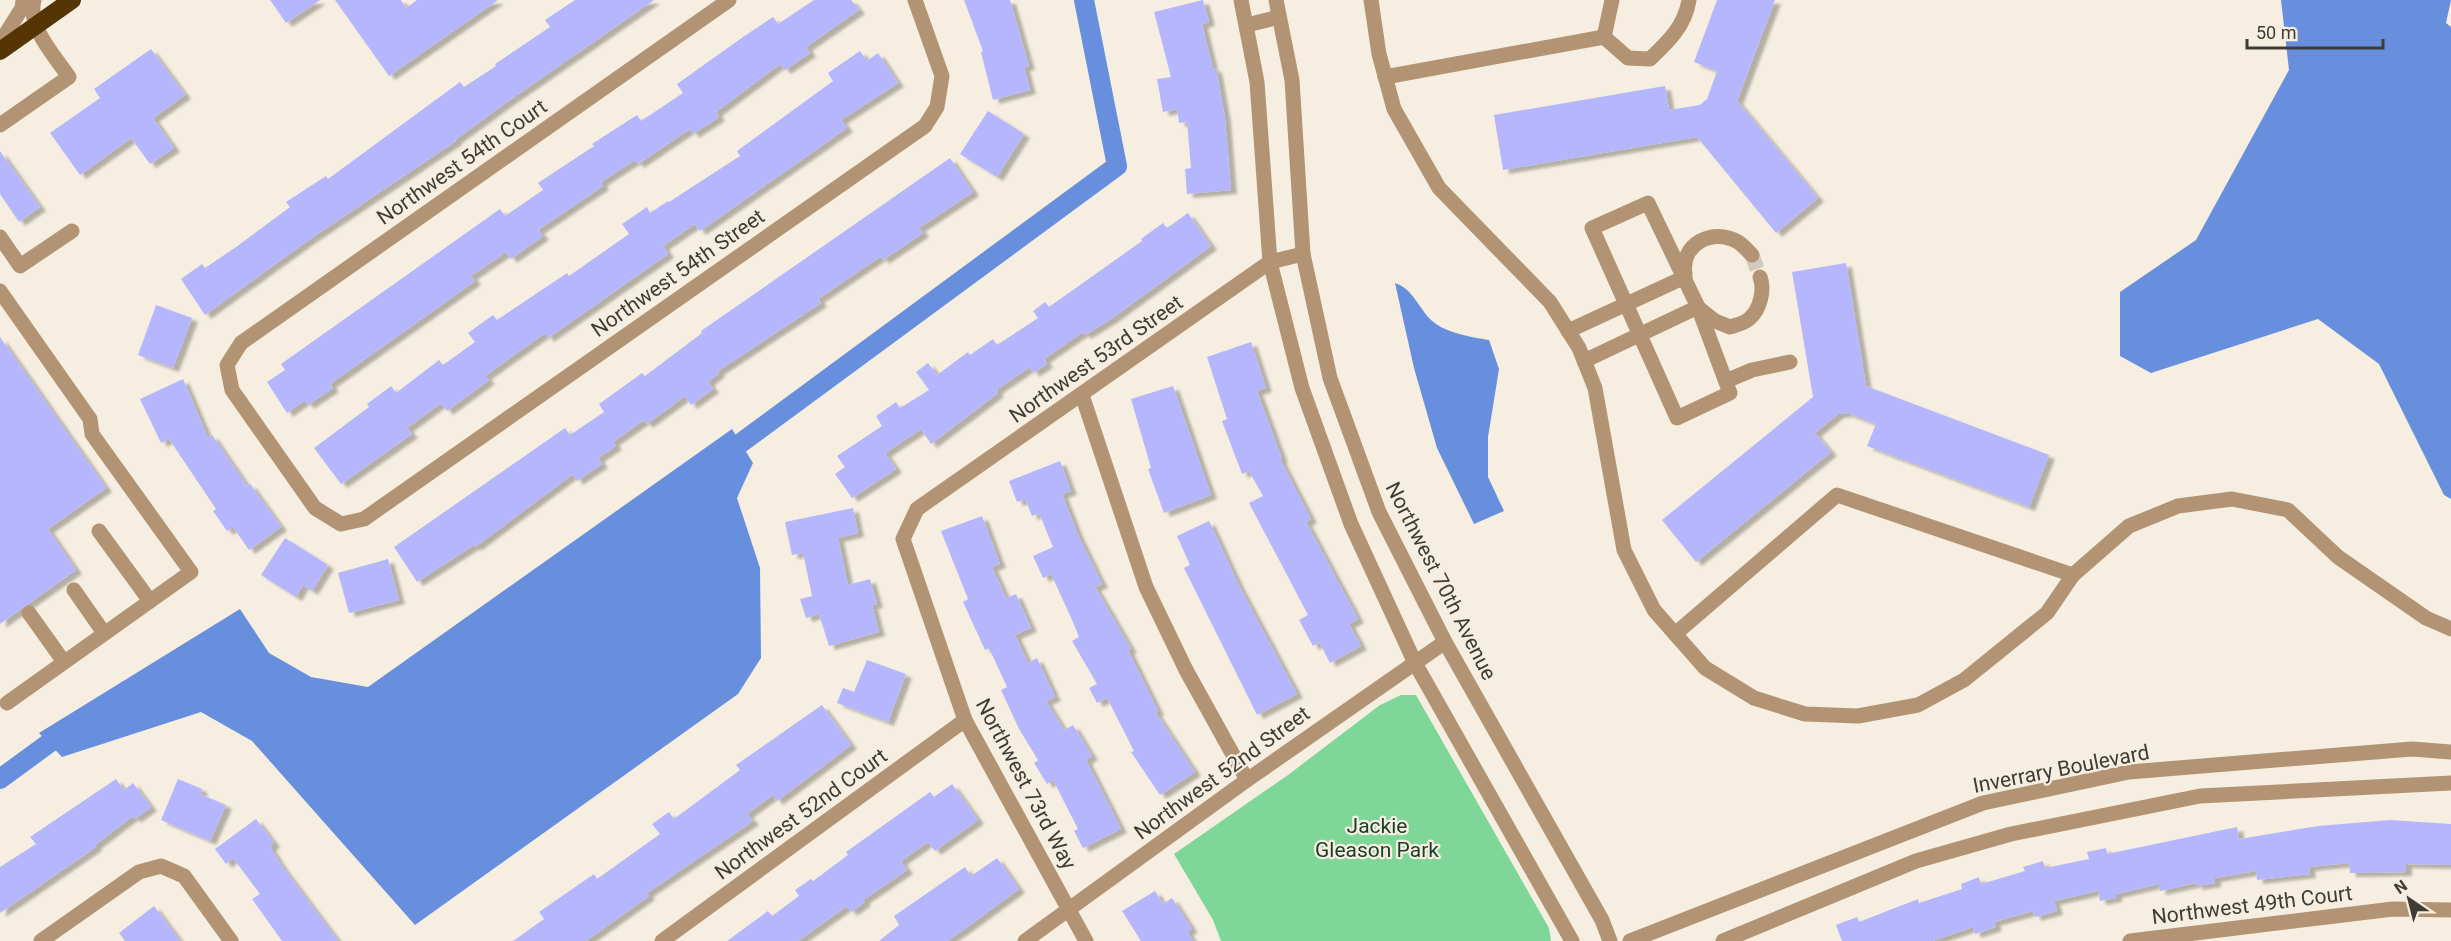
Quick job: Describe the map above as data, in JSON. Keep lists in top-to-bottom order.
{
  "streets": {
    "street": [
      "Northwest 54th Court",
      "Northwest 54th Street",
      "Northwest 53rd Street",
      "Northwest 70th Avenue",
      "Inverrary Boulevard",
      "Northwest 52nd Street",
      "Northwest 73rd Way",
      "Northwest 52nd Court",
      "Northwest 49th Court"
    ]
  },
  "crossings": [
    ["Northwest 54th Court", "Northwest 54th Street"],
    ["Northwest 53rd Street", "Northwest 70th Avenue"],
    ["Northwest 53rd Street", "Northwest 73rd Way"],
    ["Northwest 70th Avenue", "Northwest 52nd Street"],
    ["Northwest 52nd Street", "Northwest 73rd Way"],
    ["Northwest 73rd Way", "Northwest 52nd Court"]
  ],
  "parks": ["Jackie Gleason Park"],
  "scale_bar": "50 m",
  "north": "top left"
}
